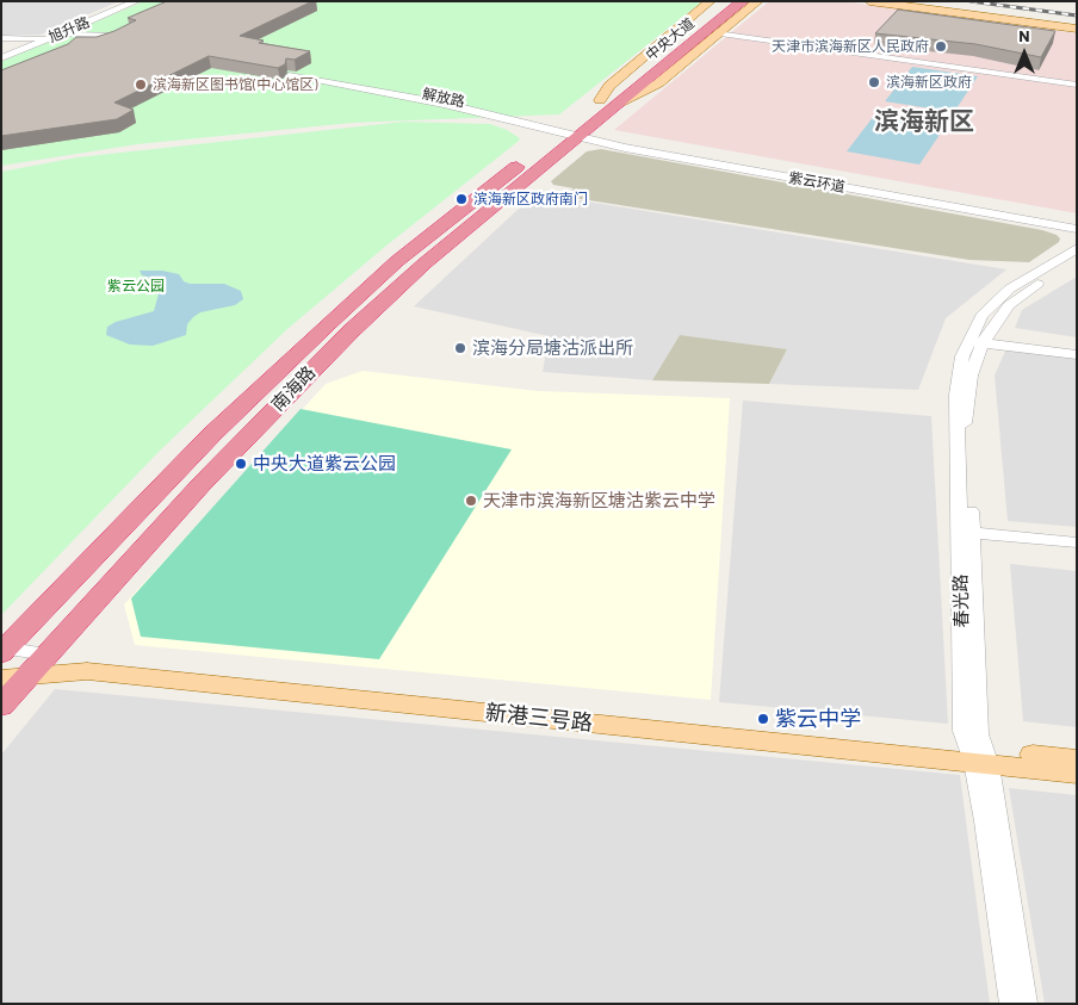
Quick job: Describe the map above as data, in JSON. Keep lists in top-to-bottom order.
{
  "streets": {
    "highway": ["中央大道", "南海路"],
    "main road": ["新港三号路"],
    "street": [
      "旭升路",
      "解放路",
      "紫云环道",
      "春光路"
    ]
  },
  "crossings": [
    ["中央大道", "南海路"],
    ["解放路", "紫云环道"],
    ["解放路", "南海路"],
    ["紫云环道", "南海路"],
    ["南海路", "新港三号路"],
    ["春光路", "新港三号路"]
  ],
  "districts": ["滨海新区"],
  "parks": ["紫云公园"],
  "places": [
    "天津市滨海新区人民政府",
    "滨海新区政府",
    "滨海新区图书馆(中心馆区)",
    "滨海新区政府南门",
    "滨海分局塘沽派出所",
    "中央大道紫云公园",
    "天津市滨海新区塘沽紫云中学",
    "紫云中学"
  ],
  "north": "top"
}
